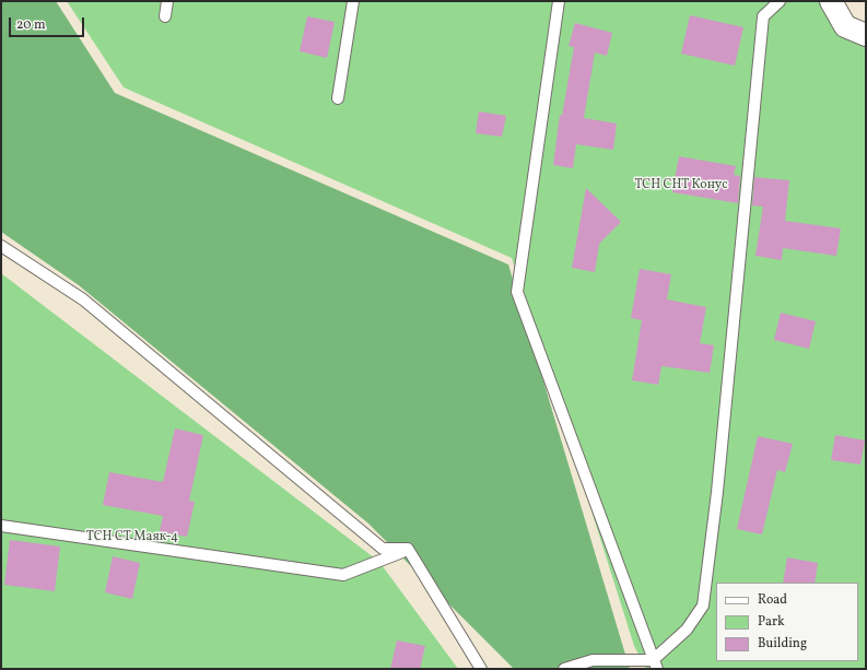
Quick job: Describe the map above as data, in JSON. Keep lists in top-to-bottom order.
{
  "parks": ["ТСН СНТ Конус", "ТСН СТ Маяк-4"],
  "legend": ["Road", "Park", "Building"],
  "scale_bar": "20 m"
}
